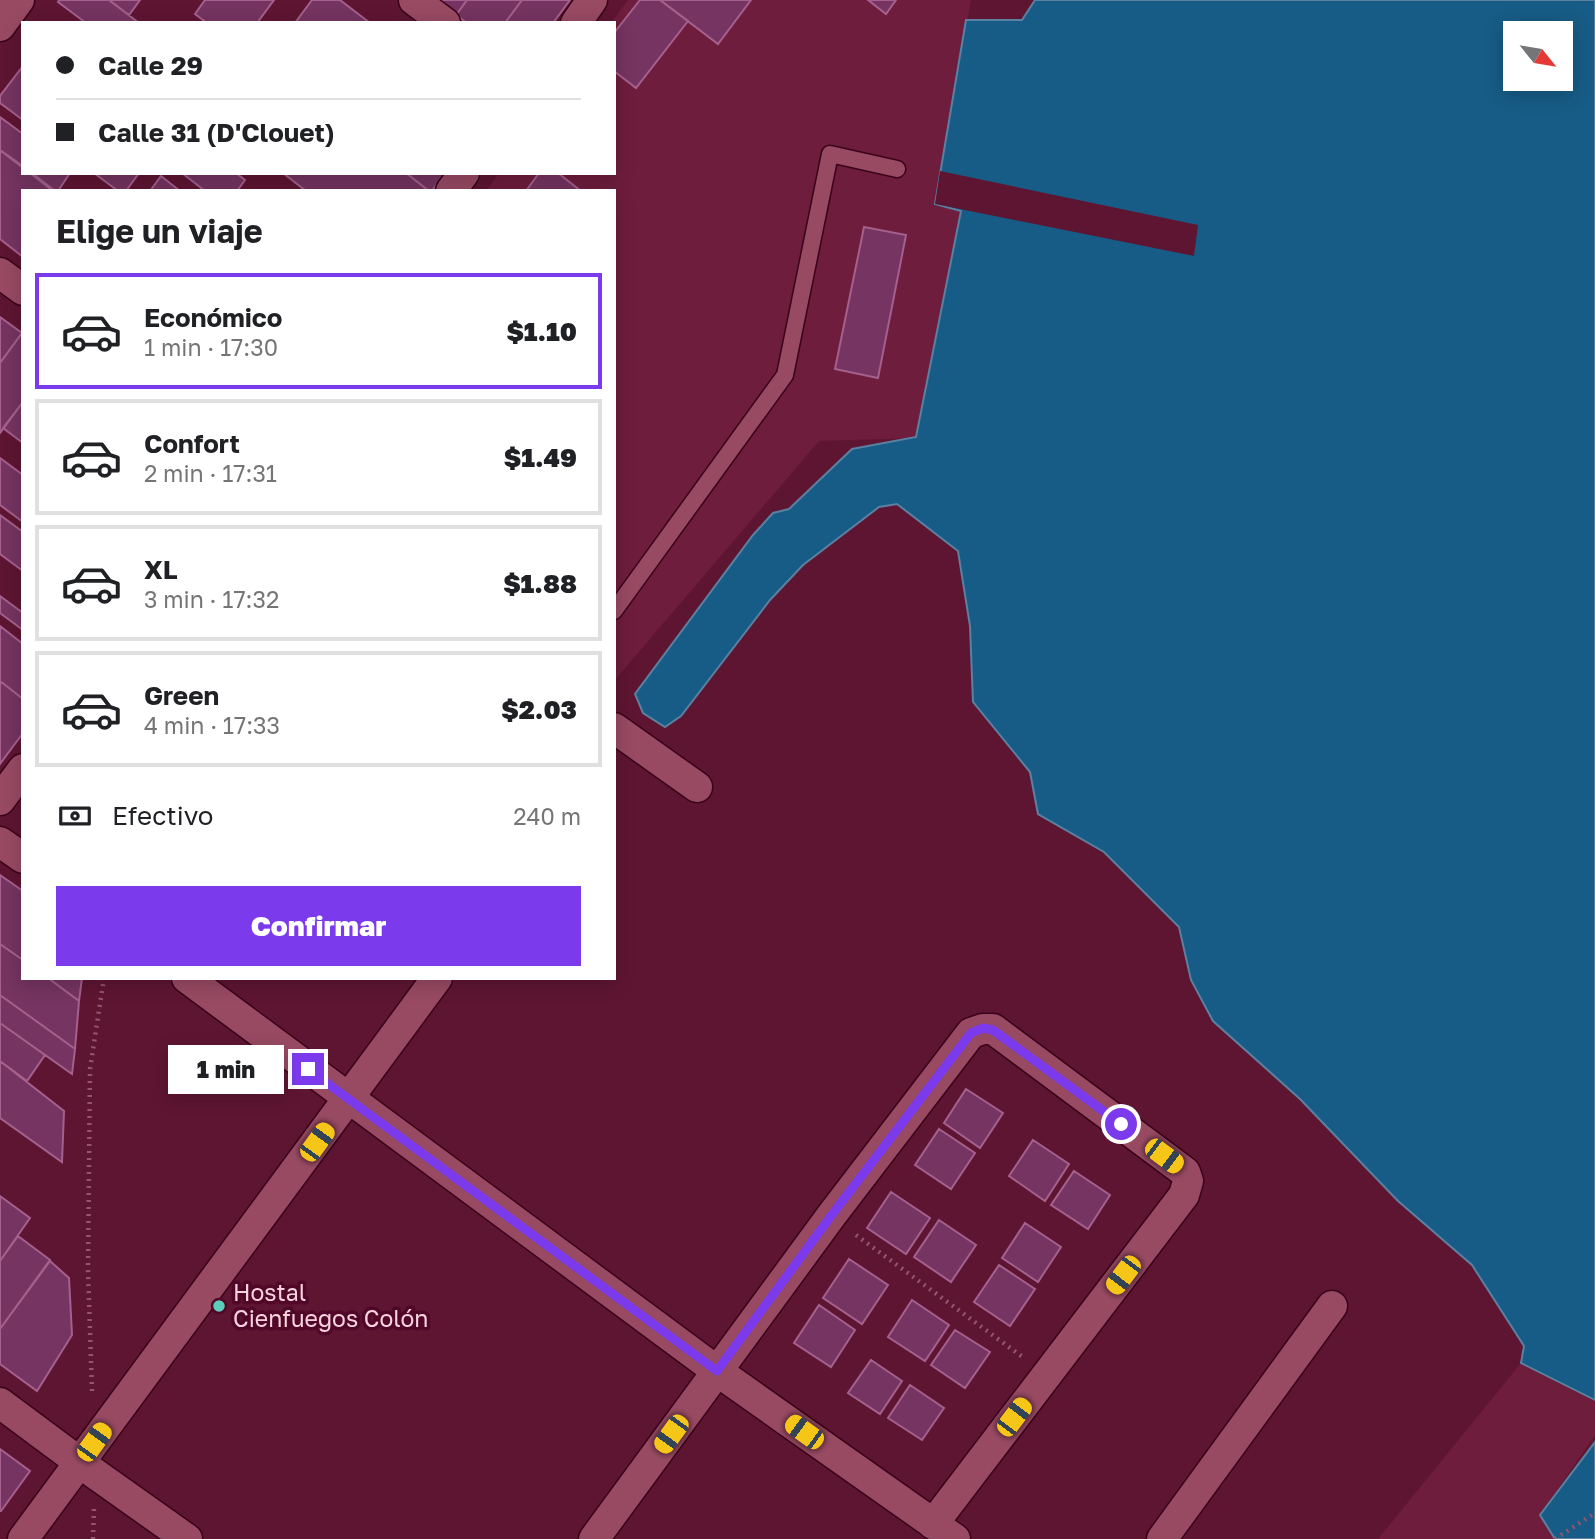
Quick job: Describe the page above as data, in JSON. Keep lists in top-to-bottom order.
{
  "places": ["Hostal Cienfuegos Colón"],
  "north": "bottom right",
  "page": {
    "banner": ["Calle 29", "Calle 31 (D'Clouet)"],
    "heading": "Elige un viaje",
    "list": [
      {
        "name": "Económico",
        "note": "1 min · 17:30",
        "value": "$1.10"
      },
      {
        "name": "Confort",
        "note": "2 min · 17:31",
        "value": "$1.49"
      },
      {
        "name": "XL",
        "note": "3 min · 17:32",
        "value": "$1.88"
      },
      {
        "name": "Green",
        "note": "4 min · 17:33",
        "value": "$2.03"
      }
    ],
    "pay": ["Efectivo", "240 m"],
    "buttons": "Confirmar",
    "bubble": "1 min"
  }
}
